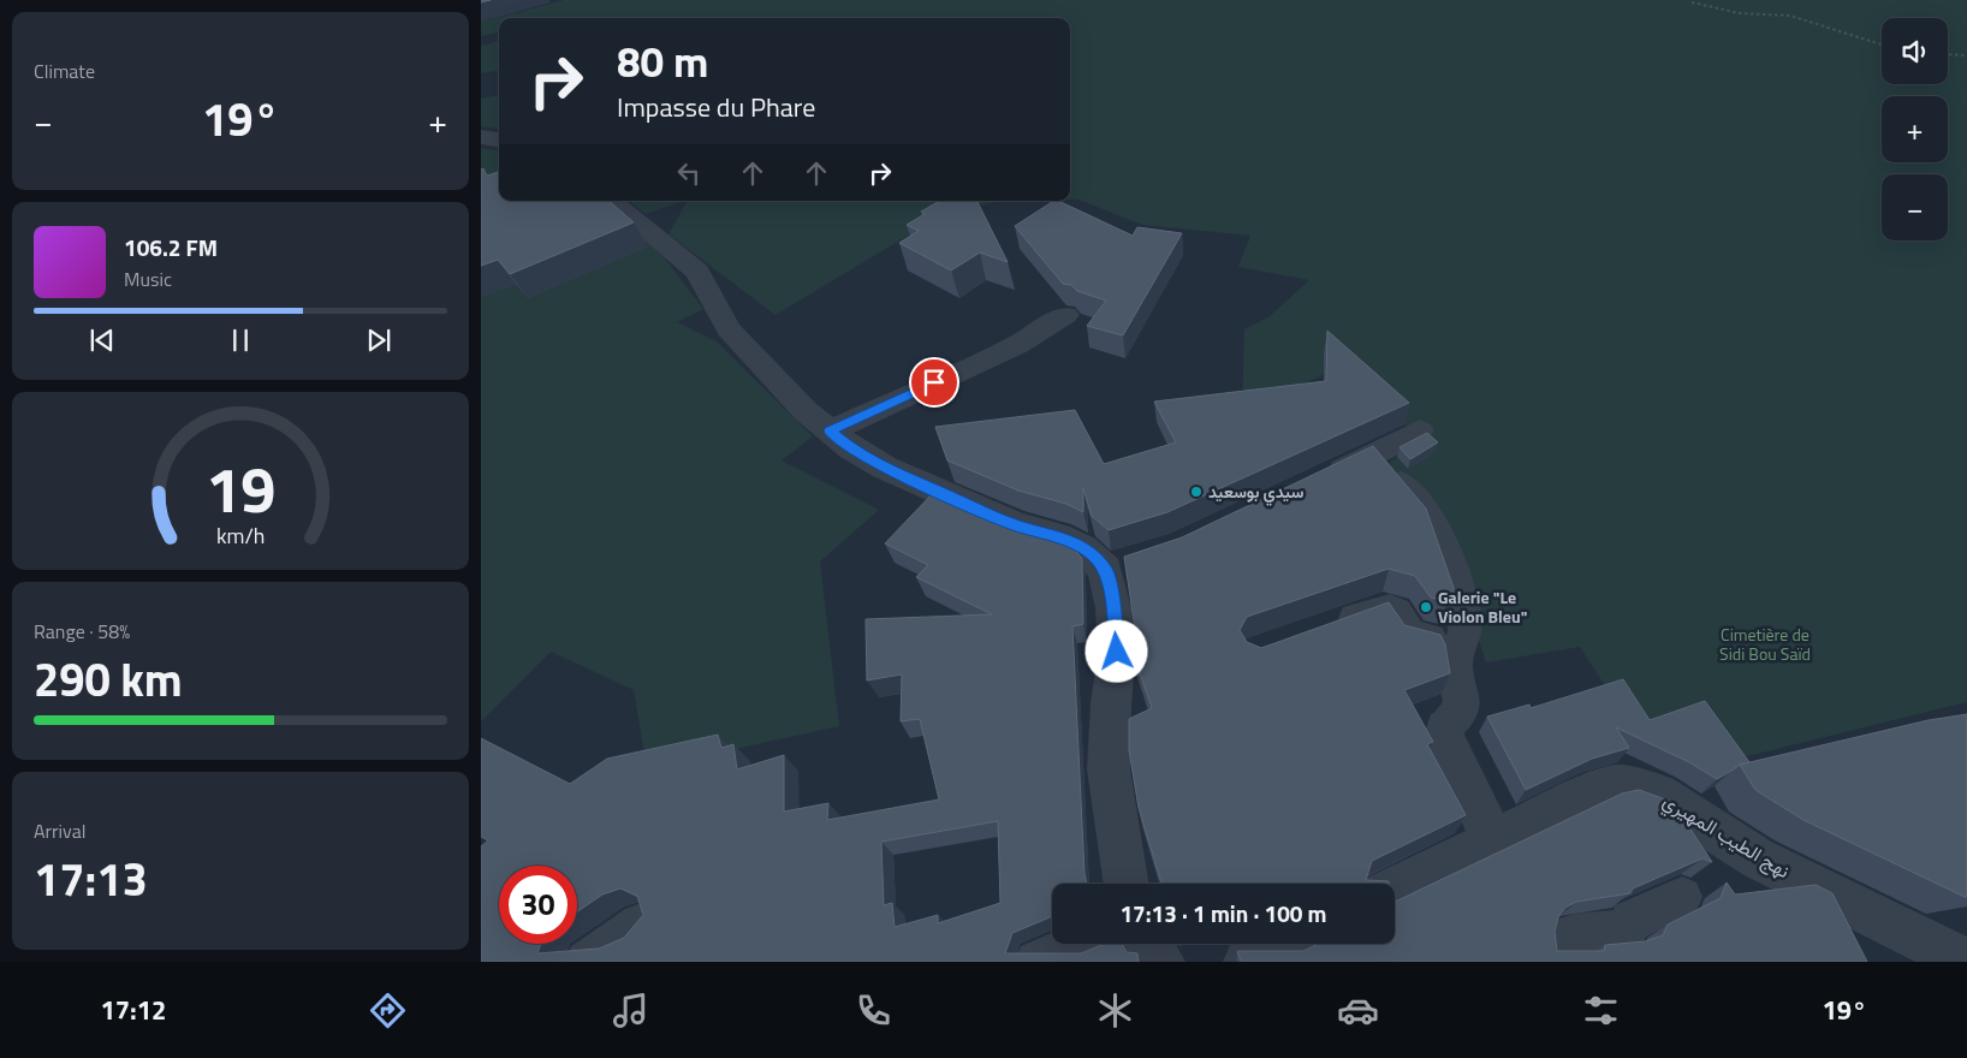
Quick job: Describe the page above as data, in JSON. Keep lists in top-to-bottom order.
{
  "streets": {
    "street": ["نهج الطيب المهيري"]
  },
  "parks": ["Cimetière de Sidi Bou Saïd"],
  "places": ["سيدي بوسعيد", "Galerie \"Le Violon Bleu\""],
  "page": {
    "tile": [
      "Climate",
      ["Range · 58%", "290 km"],
      ["Arrival", "17:13"]
    ],
    "map_buttons": ["+", "−"],
    "turn": ["80 m", "Impasse du Phare"],
    "heat": ["−", "19°", "+"],
    "song": ["106.2 FM", "Music"],
    "limit": "30",
    "trip": "17:13 · 1 min · 100 m",
    "tabs": ["17:12", "19°"],
    "gauge": ["19", "km/h"]
  }
}
